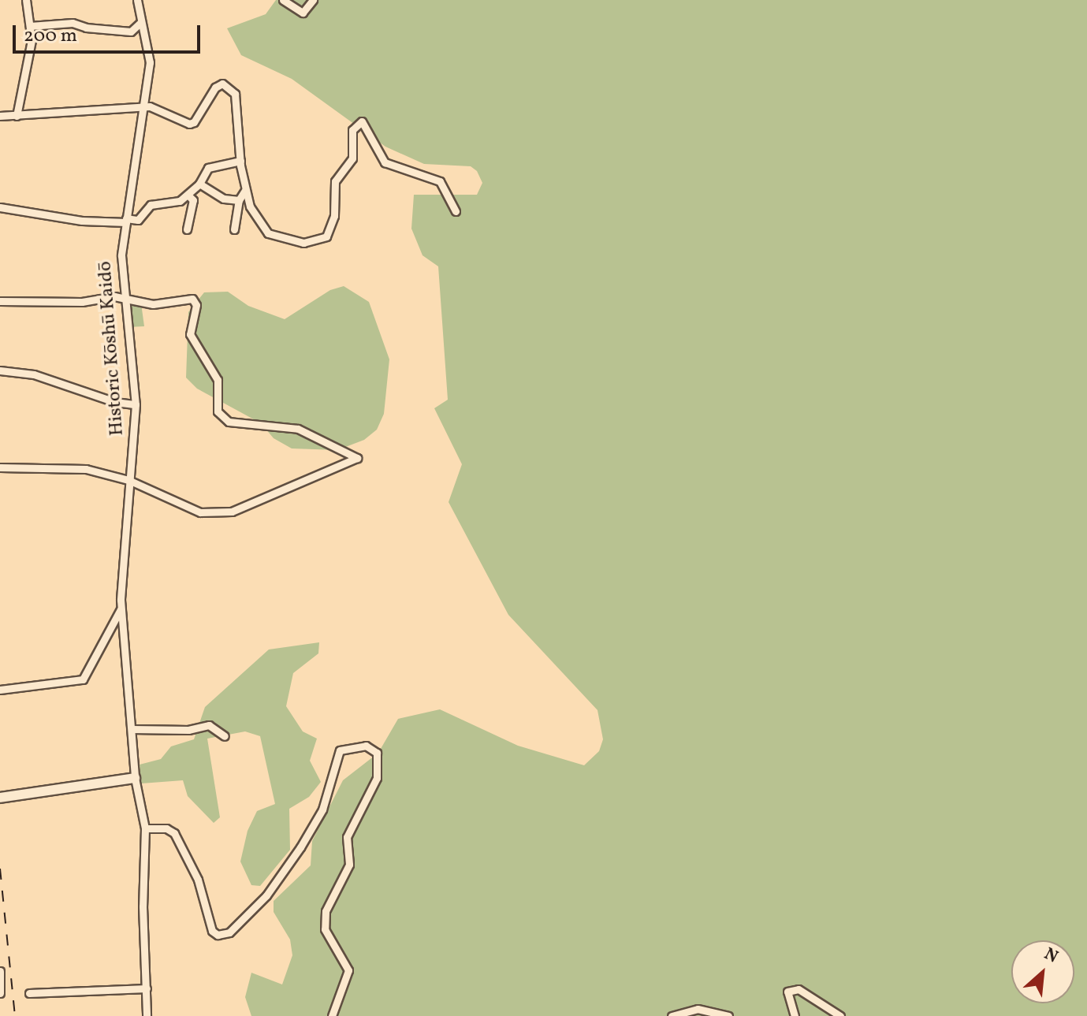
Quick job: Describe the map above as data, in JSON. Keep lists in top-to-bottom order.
{
  "streets": {
    "street": ["Historic Kōshū Kaidō"]
  },
  "scale_bar": "200 m",
  "north": "top right"
}
